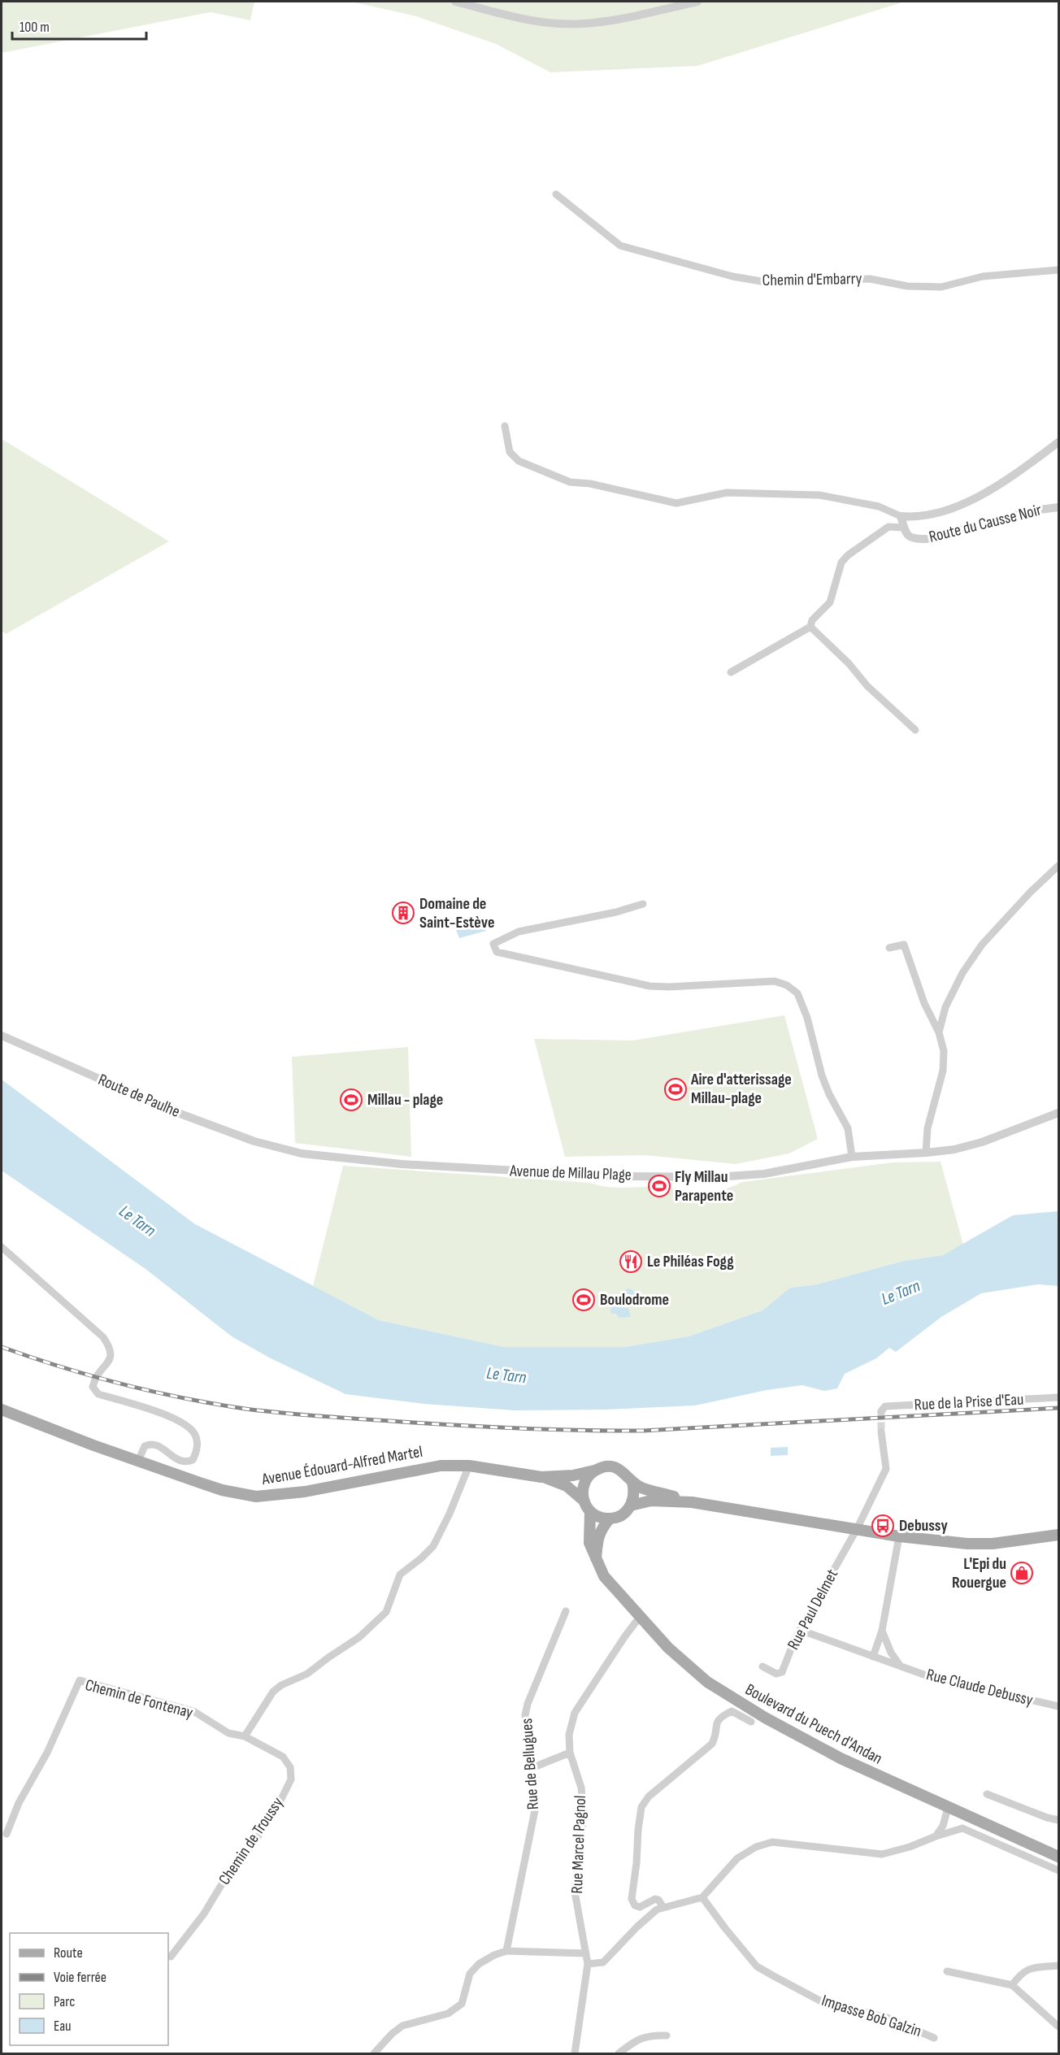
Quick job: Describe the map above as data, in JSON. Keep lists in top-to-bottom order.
{
  "streets": {
    "main road": ["Avenue Édouard-Alfred Martel", "Boulevard du Puech d'Andan"],
    "street": [
      "Chemin d'Embarry",
      "Route du Causse Noir",
      "Route de Paulhe",
      "Avenue de Millau Plage",
      "Rue de la Prise d'Eau",
      "Rue Paul Delmet",
      "Rue Claude Debussy",
      "Chemin de Fontenay",
      "Rue de Bellugues",
      "Chemin de Troussy",
      "Rue Marcel Pagnol",
      "Impasse Bob Galzin"
    ]
  },
  "crossings": [
    ["Route de Paulhe", "Avenue de Millau Plage"],
    ["Avenue Édouard-Alfred Martel", "Boulevard du Puech d'Andan"],
    ["Rue Paul Delmet", "Rue Claude Debussy"],
    ["Chemin de Fontenay", "Chemin de Troussy"],
    ["Boulevard du Puech d'Andan", "Rue Marcel Pagnol"]
  ],
  "water": ["Le Tarn"],
  "places": {
    "building": ["Domaine de Saint-Estève"],
    "sports": [
      "Aire d'atterissage Millau-plage",
      "Millau - plage",
      "Fly Millau Parapente",
      "Boulodrome"
    ],
    "restaurant": ["Le Philéas Fogg"],
    "bus stop": ["Debussy"],
    "shop": ["L'Epi du Rouergue"]
  },
  "legend": [
    "Route",
    "Voie ferrée",
    "Parc",
    "Eau"
  ],
  "scale_bar": "100 m"
}
